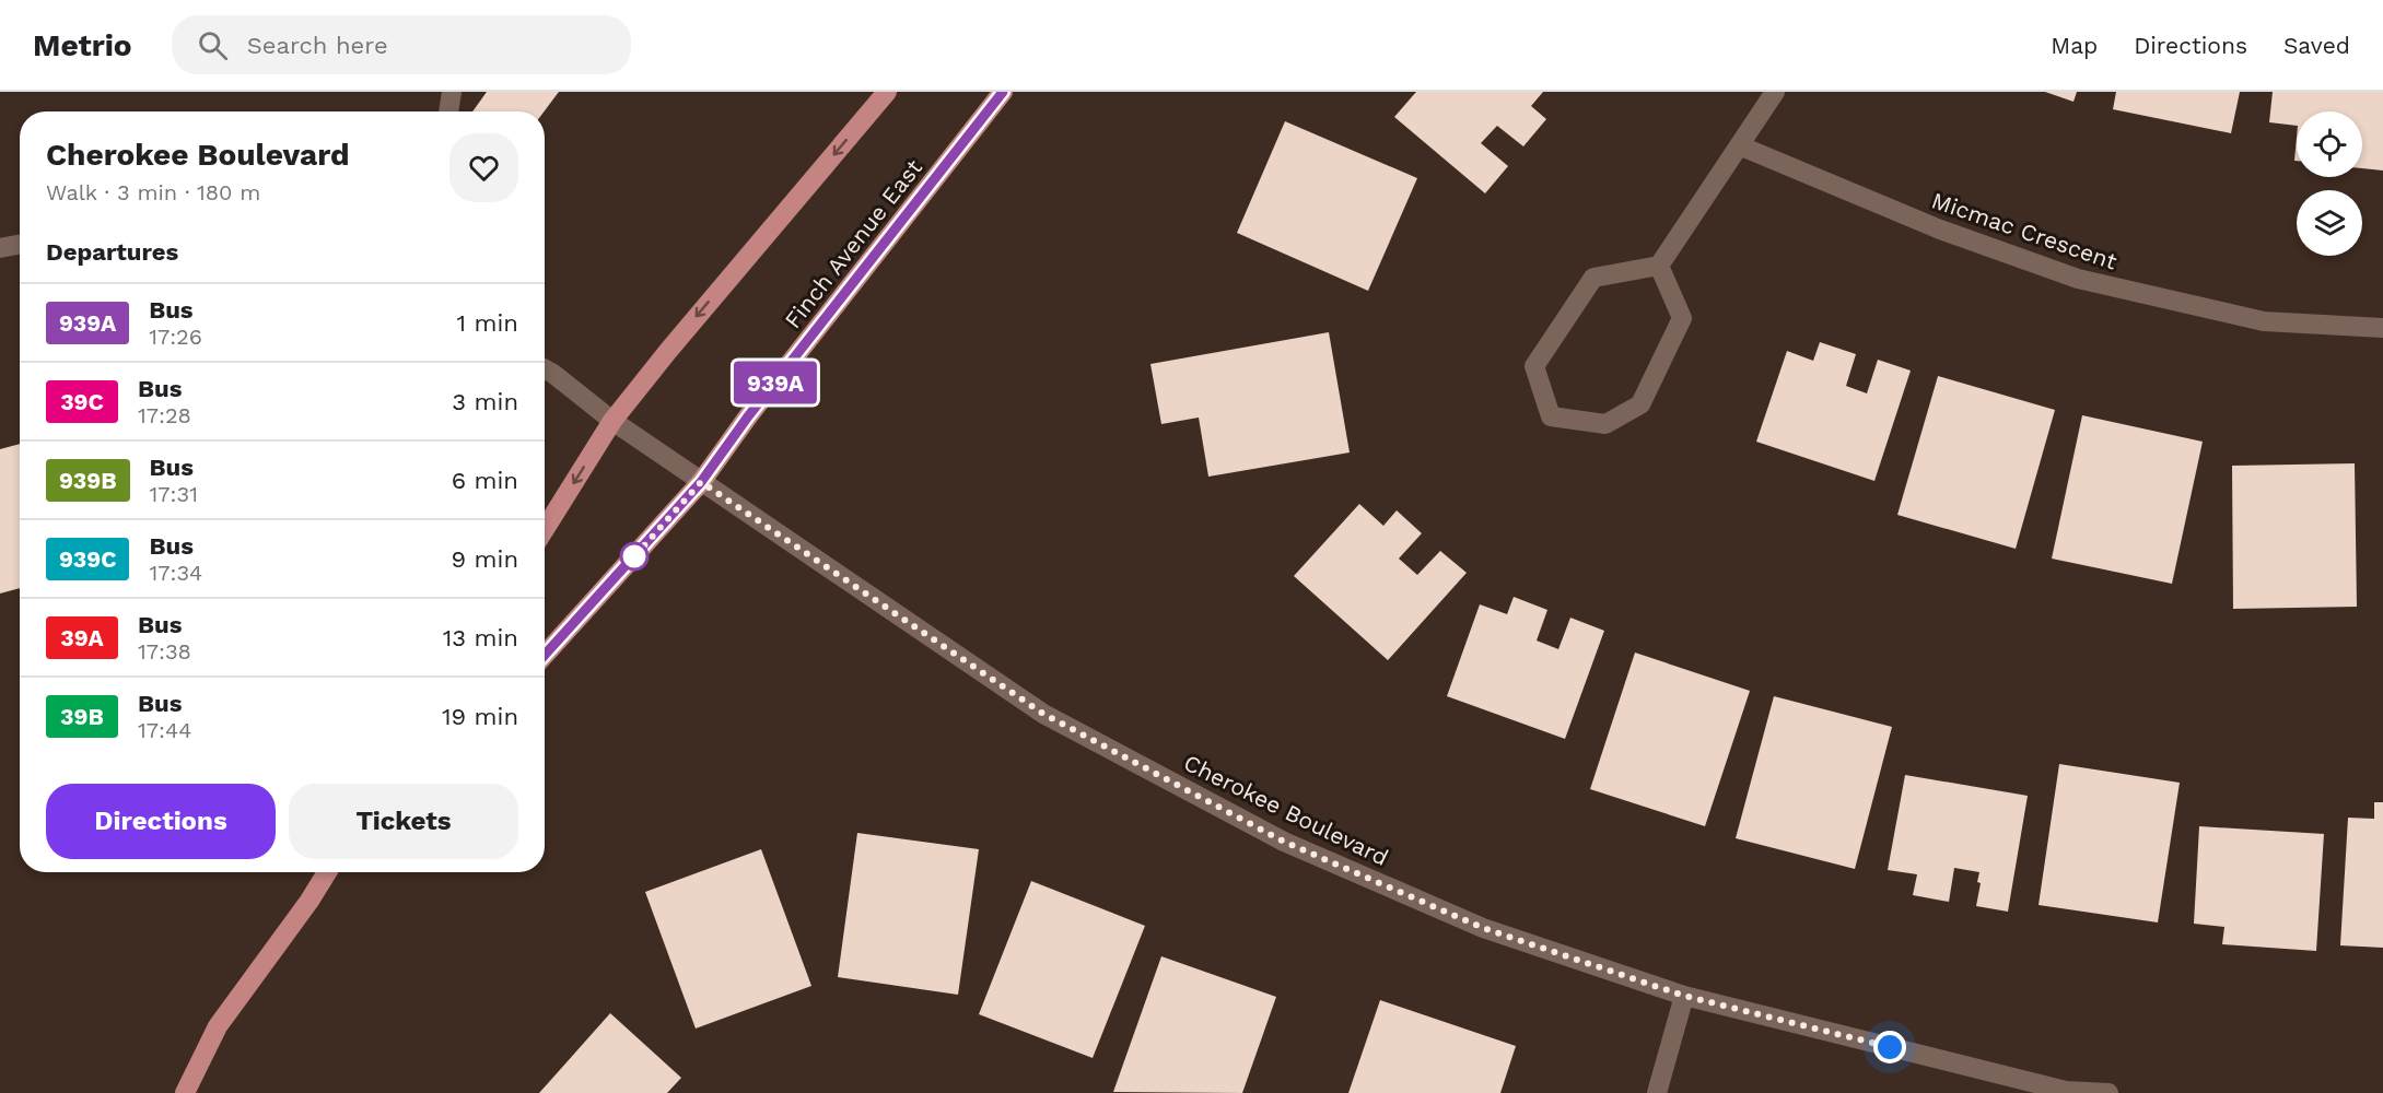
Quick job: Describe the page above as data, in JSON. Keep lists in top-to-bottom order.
{
  "streets": {
    "main road": ["Finch Avenue East"],
    "street": ["Micmac Crescent", "Cherokee Boulevard"]
  },
  "crossings": [
    ["Finch Avenue East", "Cherokee Boulevard"]
  ],
  "lines": ["bus line 939A"],
  "page": {
    "header": "Metrio",
    "search": "Search here",
    "nav": ["Map", "Directions", "Saved"],
    "on_map": "939A",
    "heading": [
      ["Cherokee Boulevard", "Walk · 3 min · 180 m"],
      "Departures"
    ],
    "list": [
      {
        "mark": "939A",
        "name": "Bus",
        "note": "17:26",
        "value": "1 min"
      },
      {
        "mark": "39C",
        "name": "Bus",
        "note": "17:28",
        "value": "3 min"
      },
      {
        "mark": "939B",
        "name": "Bus",
        "note": "17:31",
        "value": "6 min"
      },
      {
        "mark": "939C",
        "name": "Bus",
        "note": "17:34",
        "value": "9 min"
      },
      {
        "mark": "39A",
        "name": "Bus",
        "note": "17:38",
        "value": "13 min"
      },
      {
        "mark": "39B",
        "name": "Bus",
        "note": "17:44",
        "value": "19 min"
      }
    ],
    "buttons": ["Directions", "Tickets"]
  }
}
